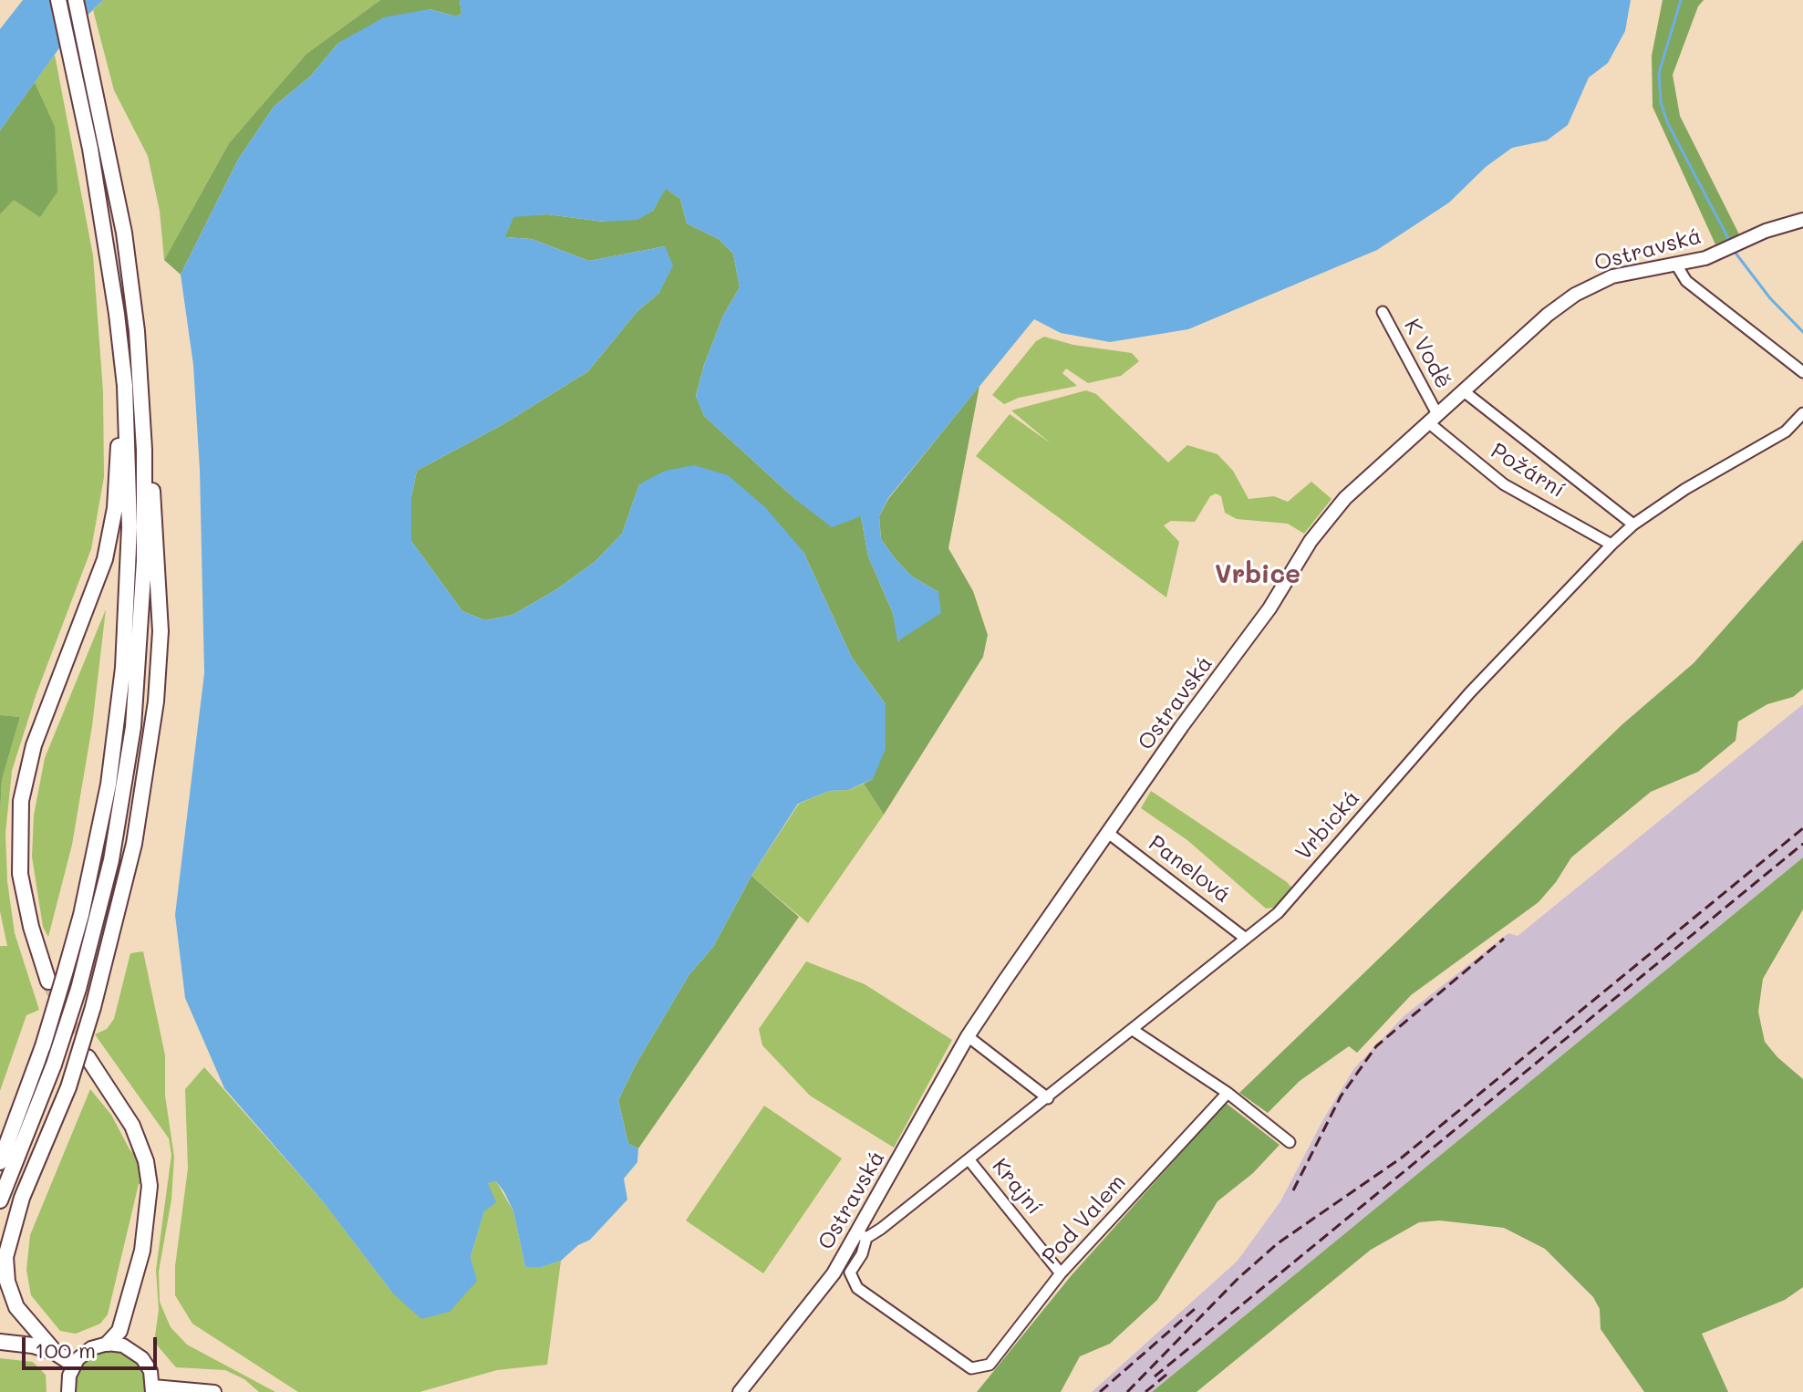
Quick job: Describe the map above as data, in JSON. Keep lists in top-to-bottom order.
{
  "streets": {
    "main road": ["Ostravská"],
    "street": [
      "K Vodě",
      "Požární",
      "Vrbická",
      "Panelová",
      "Krajní",
      "Pod Valem"
    ]
  },
  "crossings": [
    ["Ostravská", "K Vodě"],
    ["Ostravská", "Požární"],
    ["Ostravská", "Vrbická"],
    ["Ostravská", "Panelová"],
    ["Ostravská", "Pod Valem"],
    ["K Vodě", "Požární"],
    ["Požární", "Vrbická"],
    ["Vrbická", "Panelová"],
    ["Vrbická", "Krajní"],
    ["Vrbická", "Pod Valem"],
    ["Krajní", "Pod Valem"]
  ],
  "districts": ["Vrbice"],
  "scale_bar": "100 m"
}
